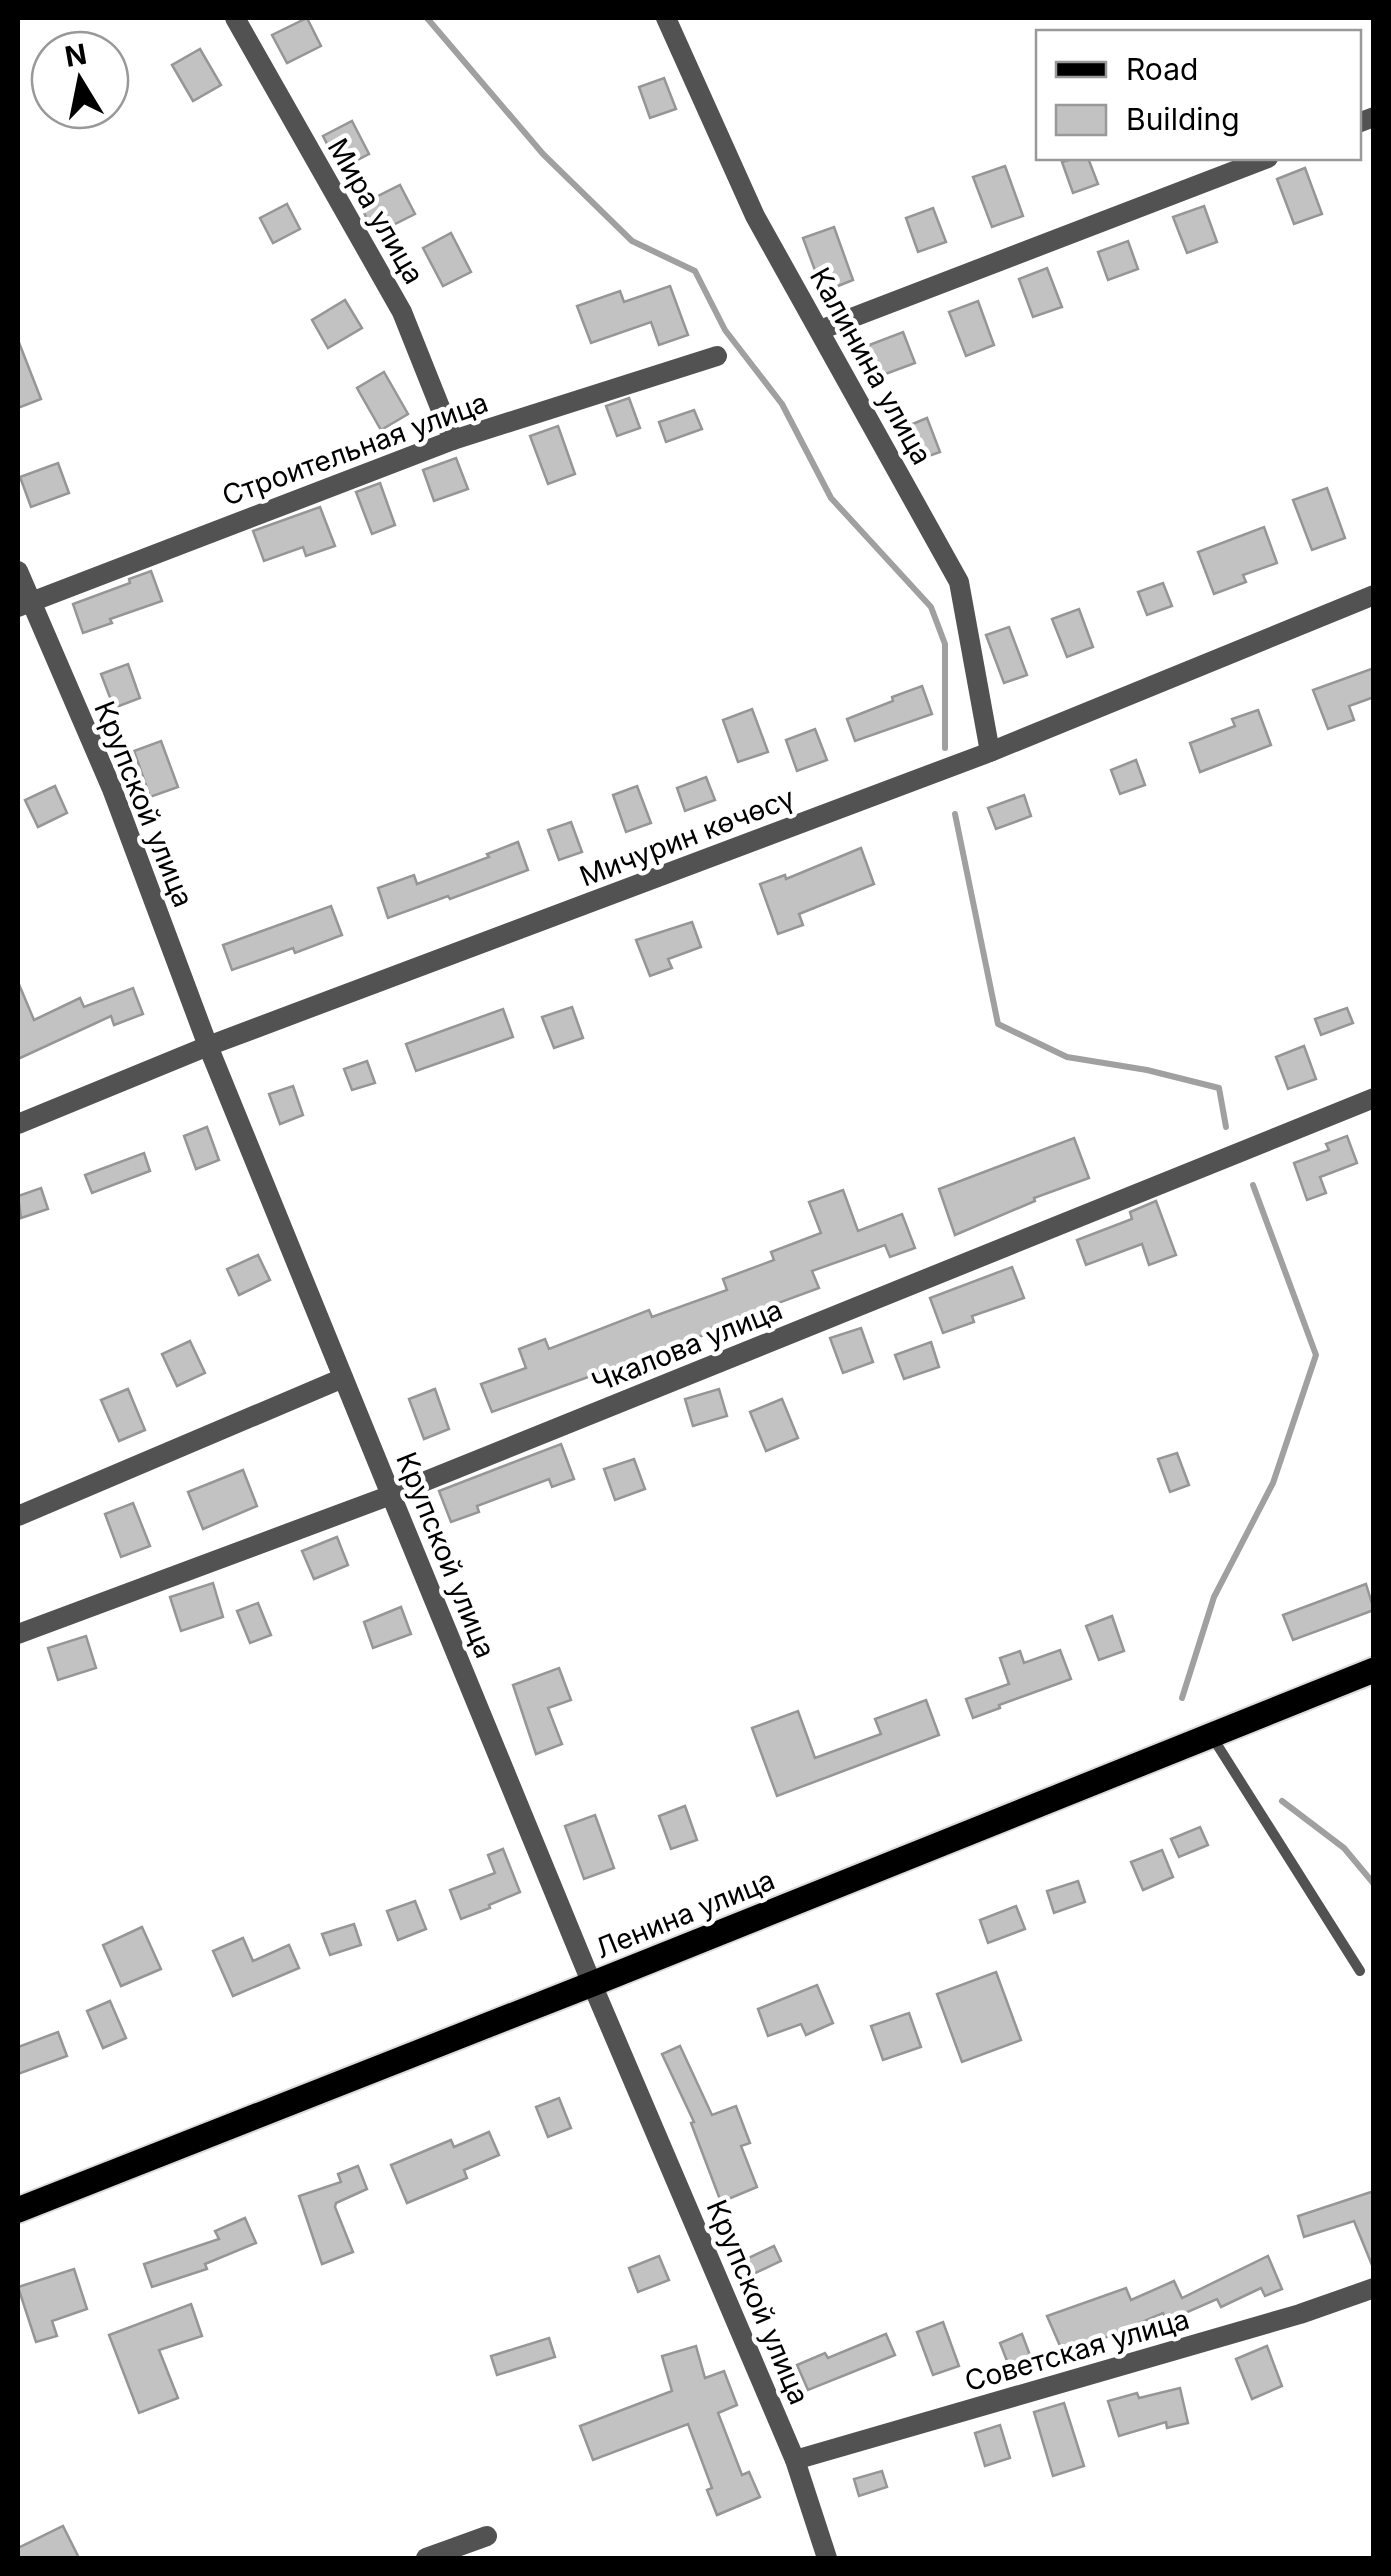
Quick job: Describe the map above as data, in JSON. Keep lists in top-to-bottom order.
{
  "streets": {
    "main road": ["Ленина улица"],
    "street": [
      "Мира улица",
      "Калинина улица",
      "Строительная улица",
      "Крупской улица",
      "Мичурин көчөсү",
      "Чкалова улица",
      "Советская улица"
    ]
  },
  "crossings": [
    ["Мира улица", "Строительная улица"],
    ["Калинина улица", "Мичурин көчөсү"],
    ["Строительная улица", "Крупской улица"],
    ["Крупской улица", "Мичурин көчөсү"],
    ["Крупской улица", "Чкалова улица"],
    ["Крупской улица", "Ленина улица"],
    ["Крупской улица", "Советская улица"]
  ],
  "legend": ["Road", "Building"],
  "north": "top"
}
